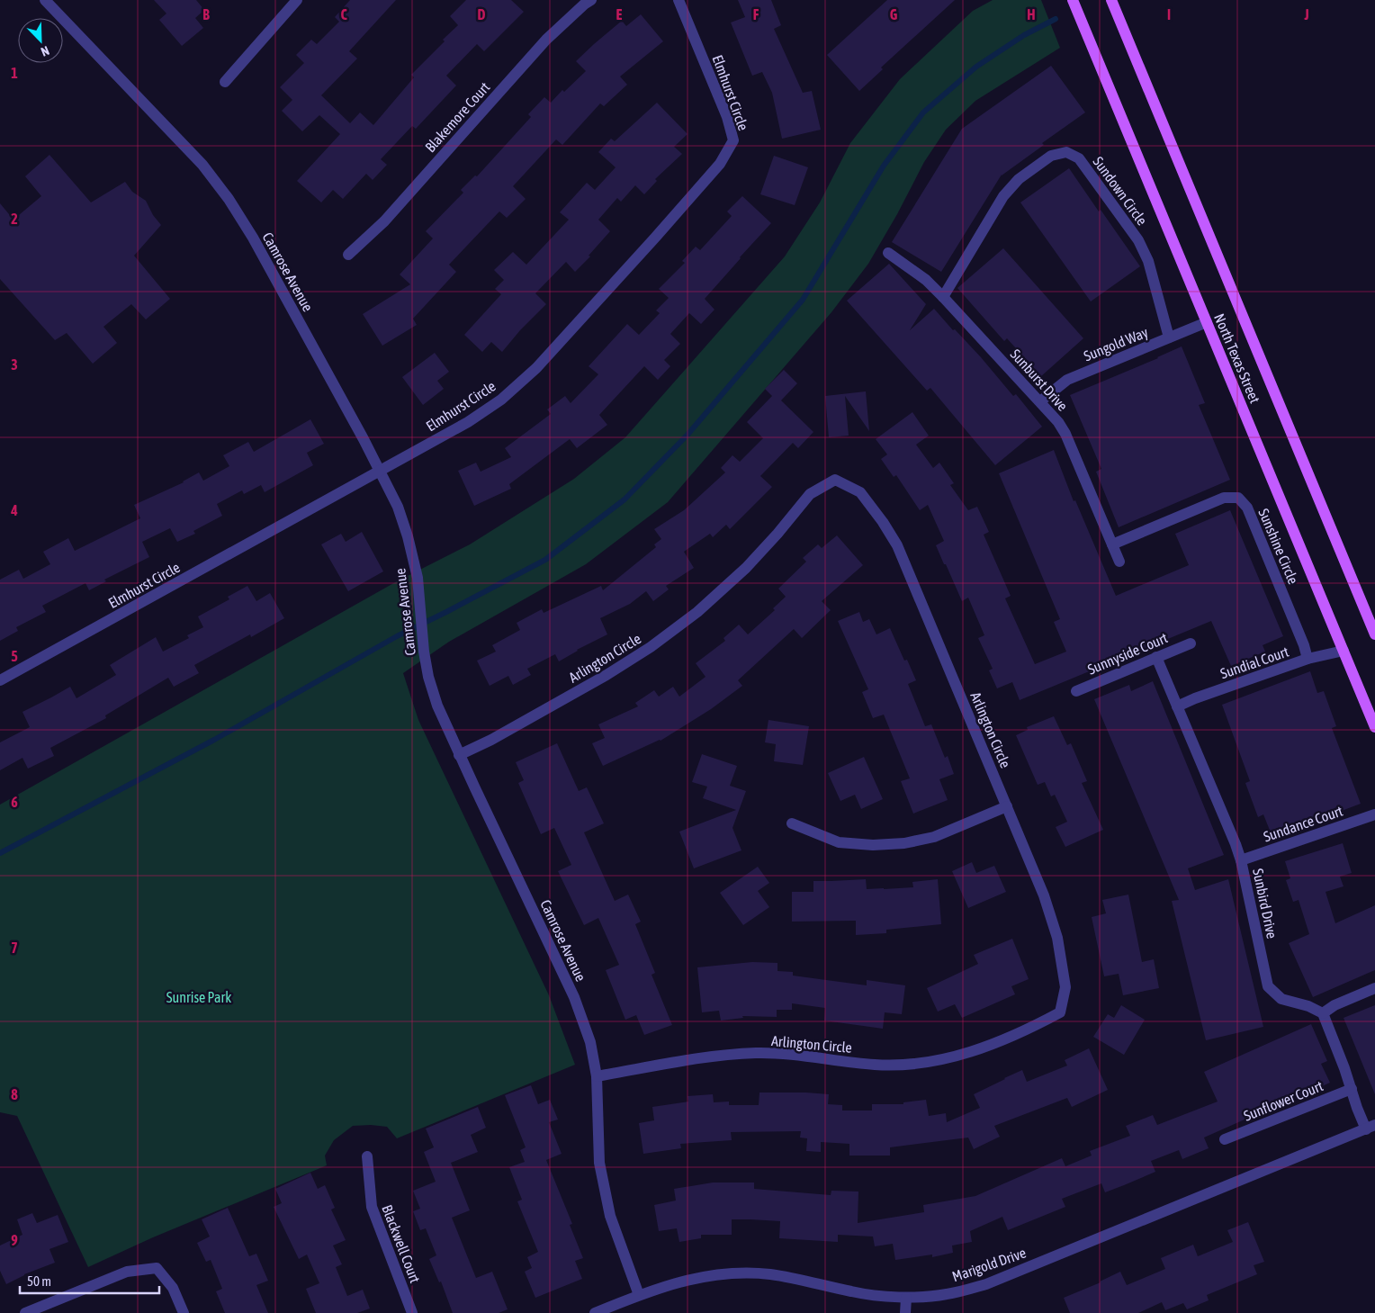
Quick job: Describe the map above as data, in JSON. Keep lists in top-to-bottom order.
{
  "streets": {
    "main road": ["North Texas Street"],
    "street": [
      "Elmhurst Circle",
      "Blakemore Court",
      "Sundown Circle",
      "Camrose Avenue",
      "Sungold Way",
      "Sunburst Drive",
      "Sunshine Circle",
      "Sunnyside Court",
      "Arlington Circle",
      "Sundial Court",
      "Sundance Court",
      "Sunbird Drive",
      "Sunflower Court",
      "Blackwell Court",
      "Marigold Drive"
    ]
  },
  "crossings": [
    ["Elmhurst Circle", "Camrose Avenue"],
    ["Sundown Circle", "Sungold Way"],
    ["Sundown Circle", "Sunburst Drive"],
    ["Camrose Avenue", "Arlington Circle"],
    ["Camrose Avenue", "Marigold Drive"],
    ["Sungold Way", "North Texas Street"],
    ["Sungold Way", "Sunburst Drive"],
    ["North Texas Street", "Sundial Court"],
    ["Sunburst Drive", "Sunshine Circle"],
    ["Sunshine Circle", "Sundial Court"],
    ["Sunnyside Court", "Sunbird Drive"],
    ["Sundial Court", "Sunbird Drive"],
    ["Sundance Court", "Sunbird Drive"]
  ],
  "parks": ["Sunrise Park"],
  "scale_bar": "50 m",
  "north": "bottom right",
  "grid": {
    "columns": [
      "B",
      "C",
      "D",
      "E",
      "F",
      "G",
      "H",
      "I",
      "J"
    ],
    "rows": [
      "1",
      "2",
      "3",
      "4",
      "5",
      "6",
      "7",
      "8",
      "9"
    ]
  }
}
